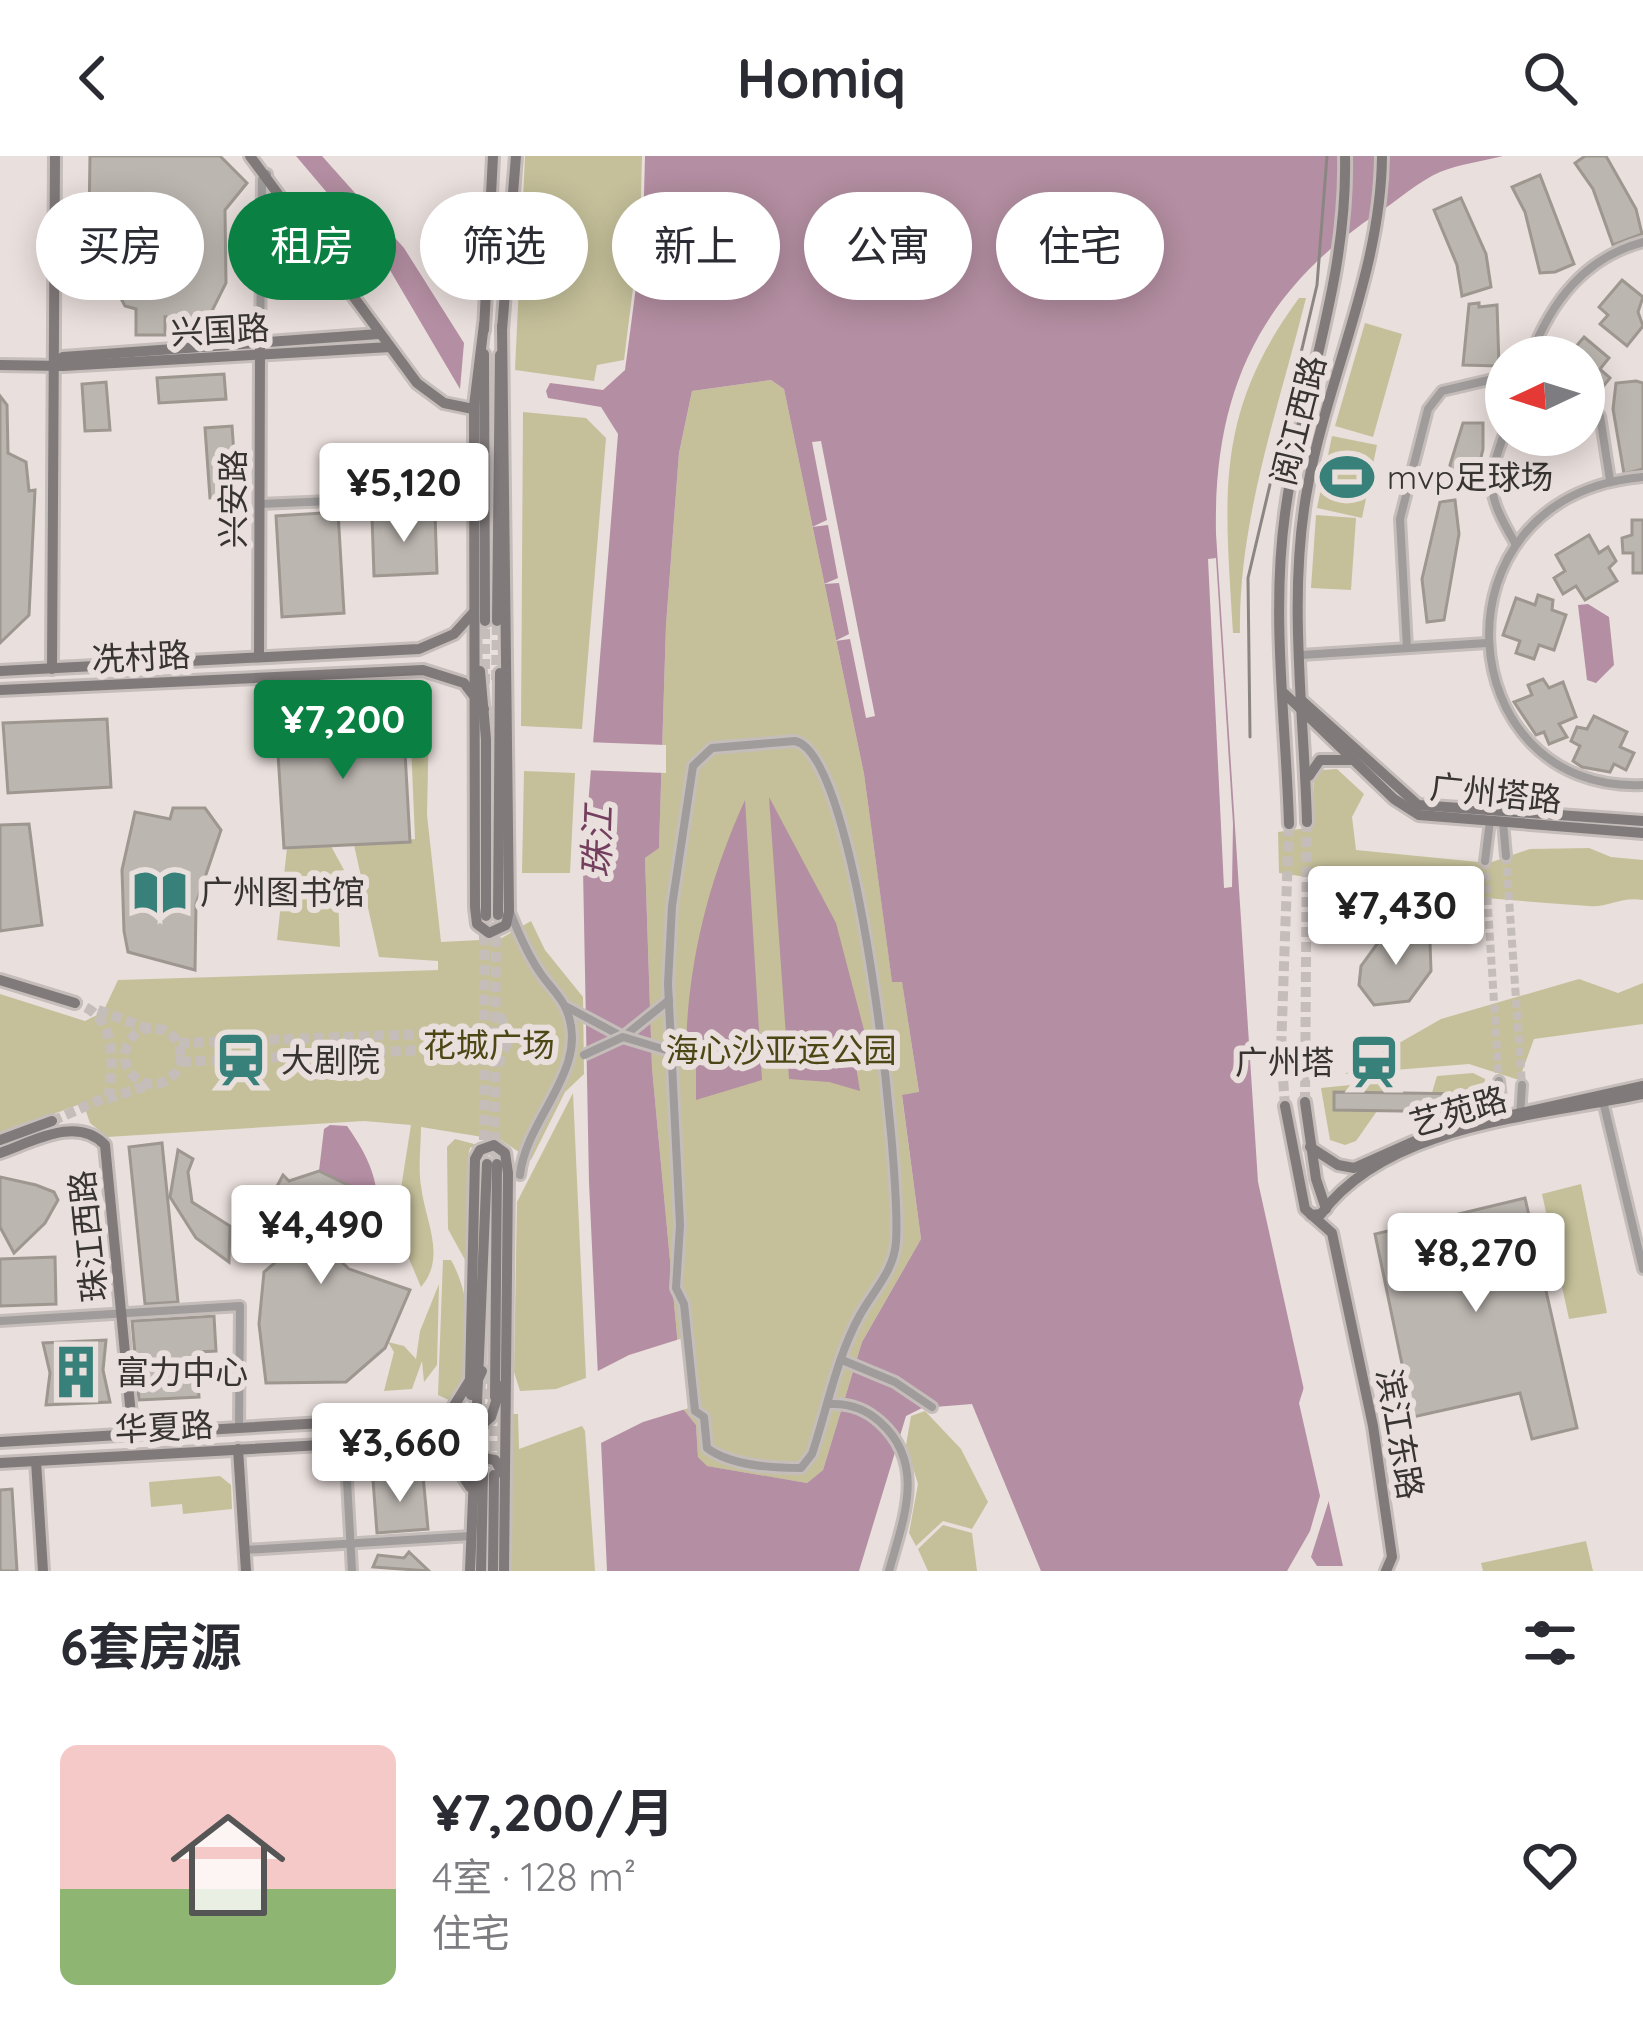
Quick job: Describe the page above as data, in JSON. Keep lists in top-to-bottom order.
{
  "streets": {
    "main road": [
      "兴国路",
      "阅江西路",
      "兴安路",
      "冼村路",
      "广州塔路",
      "艺苑路",
      "珠江西路",
      "华夏路",
      "滨江东路"
    ]
  },
  "crossings": [
    ["兴国路", "兴安路"],
    ["阅江西路", "广州塔路"],
    ["兴安路", "冼村路"],
    ["艺苑路", "滨江东路"],
    ["珠江西路", "华夏路"]
  ],
  "water": ["珠江"],
  "parks": ["花城广场", "海心沙亚运公园"],
  "places": {
    "sports": ["mvp足球场"],
    "library": ["广州图书馆"],
    "station": ["大剧院", "广州塔"],
    "building": ["富力中心"]
  },
  "north": "left",
  "page": {
    "header": "Homiq",
    "chip": [
      "买房",
      "租房",
      "筛选",
      "新上",
      "公寓",
      "住宅"
    ],
    "price": [
      "¥5,120",
      "¥7,200",
      "¥7,430",
      "¥4,490",
      "¥8,270",
      "¥3,660"
    ],
    "heading": "6套房源",
    "list": [
      {
        "name": "¥7,200/月",
        "note": "4室 · 128 m² · 住宅"
      }
    ]
  }
}
